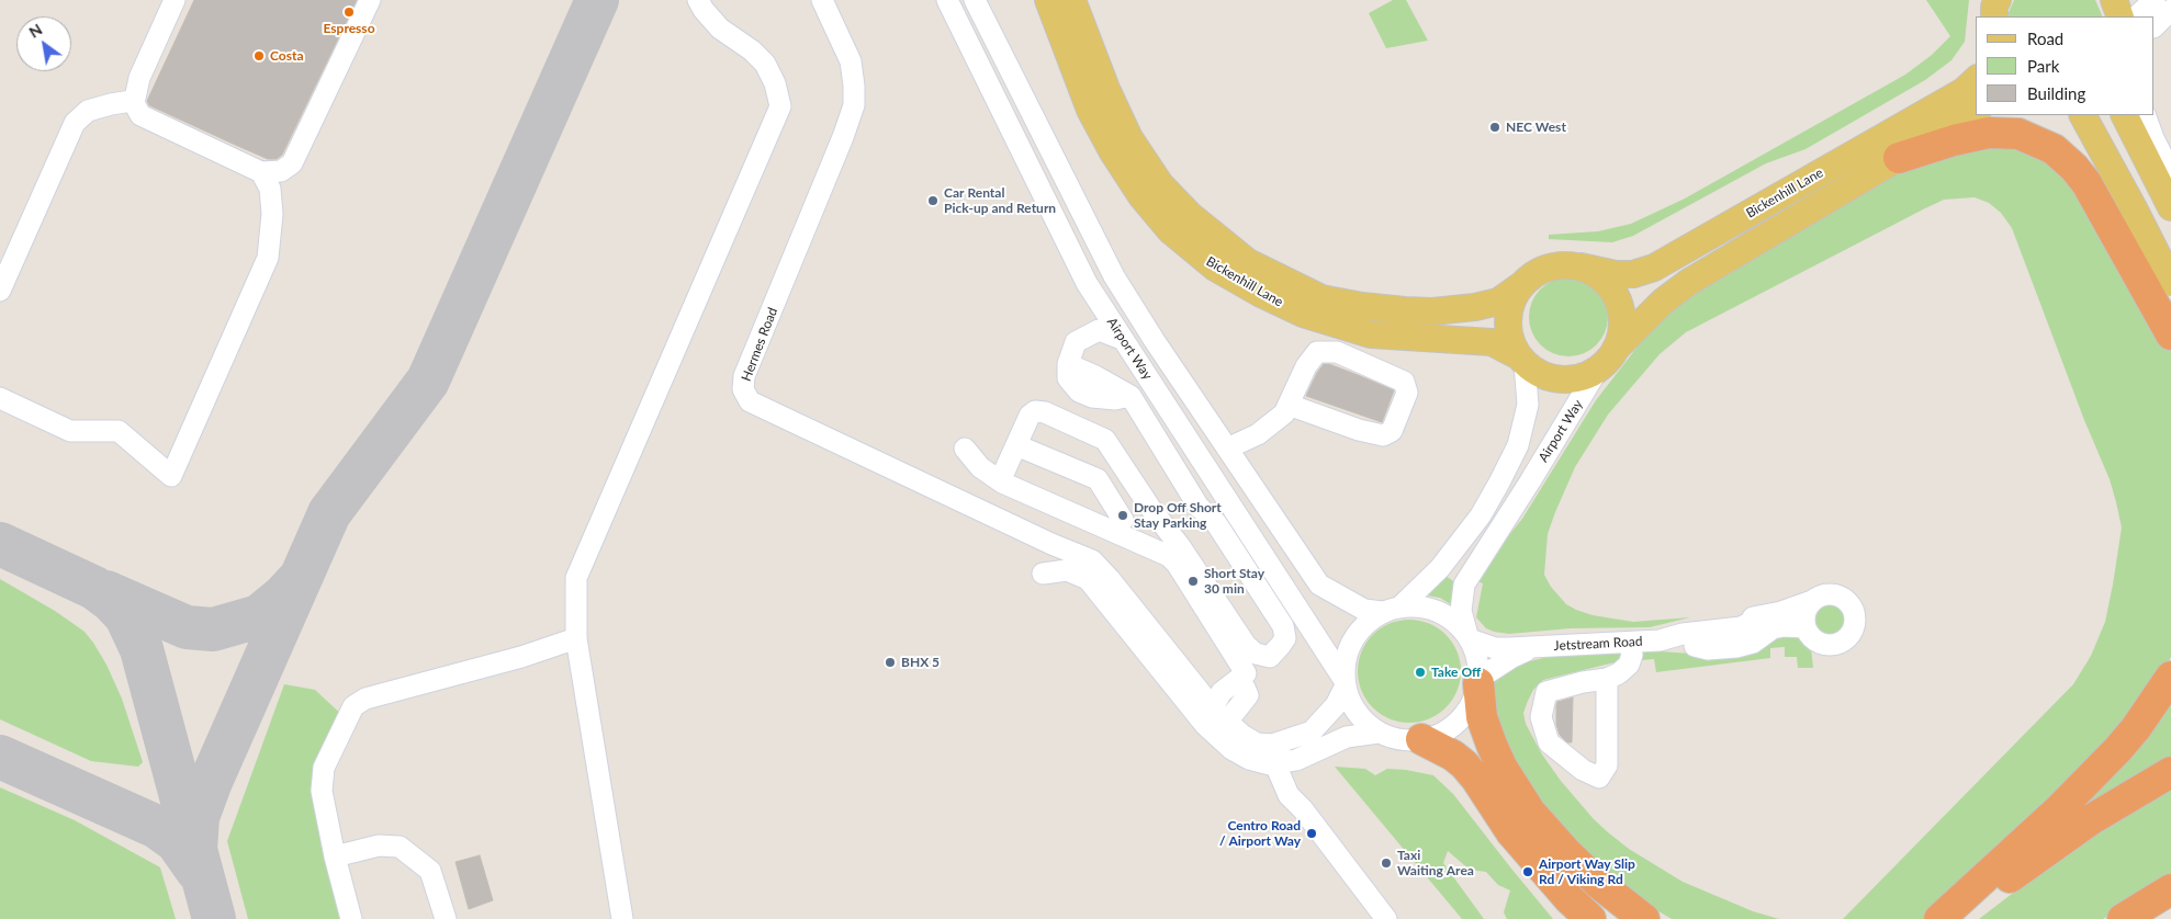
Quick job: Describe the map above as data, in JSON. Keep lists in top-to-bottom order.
{
  "streets": {
    "main road": ["Bickenhill Lane"],
    "street": ["Hermes Road", "Airport Way", "Jetstream Road"]
  },
  "crossings": [
    ["Bickenhill Lane", "Airport Way"],
    ["Airport Way", "Jetstream Road"]
  ],
  "places": [
    "Espresso",
    "Costa",
    "NEC West",
    "Car Rental Pick-up and Return",
    "Drop Off Short Stay Parking",
    "Short Stay 30 min",
    "BHX 5",
    "Take Off",
    "Centro Road / Airport Way",
    "Taxi Waiting Area",
    "Airport Way Slip Rd / Viking Rd"
  ],
  "legend": ["Road", "Park", "Building"],
  "north": "top left"
}
